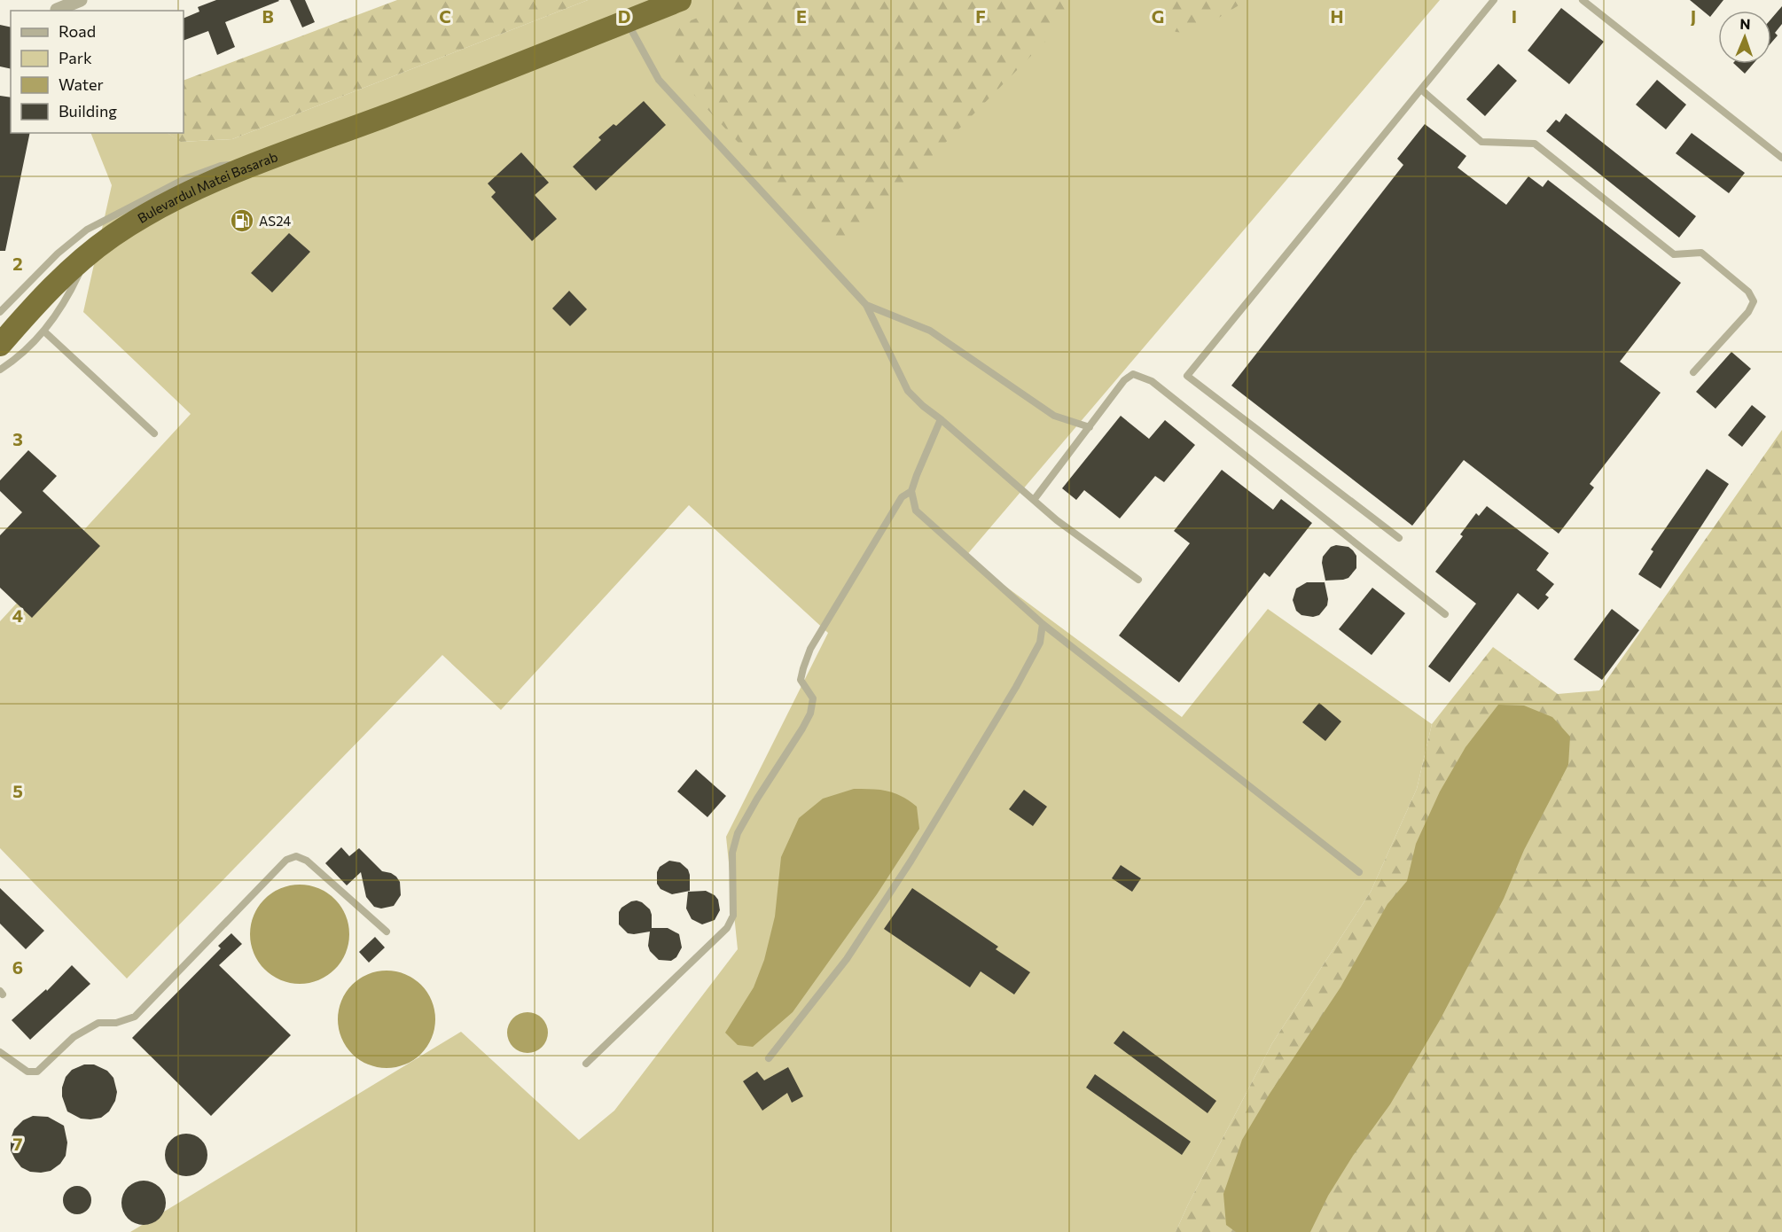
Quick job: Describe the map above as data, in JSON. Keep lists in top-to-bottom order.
{
  "streets": {
    "highway": ["Bulevardul Matei Basarab"]
  },
  "places": {
    "fuel station": ["AS24"]
  },
  "legend": [
    "Road",
    "Park",
    "Water",
    "Building"
  ],
  "north": "top",
  "grid": {
    "columns": [
      "B",
      "C",
      "D",
      "E",
      "F",
      "G",
      "H",
      "I",
      "J"
    ],
    "rows": [
      "2",
      "3",
      "4",
      "5",
      "6",
      "7"
    ]
  }
}
